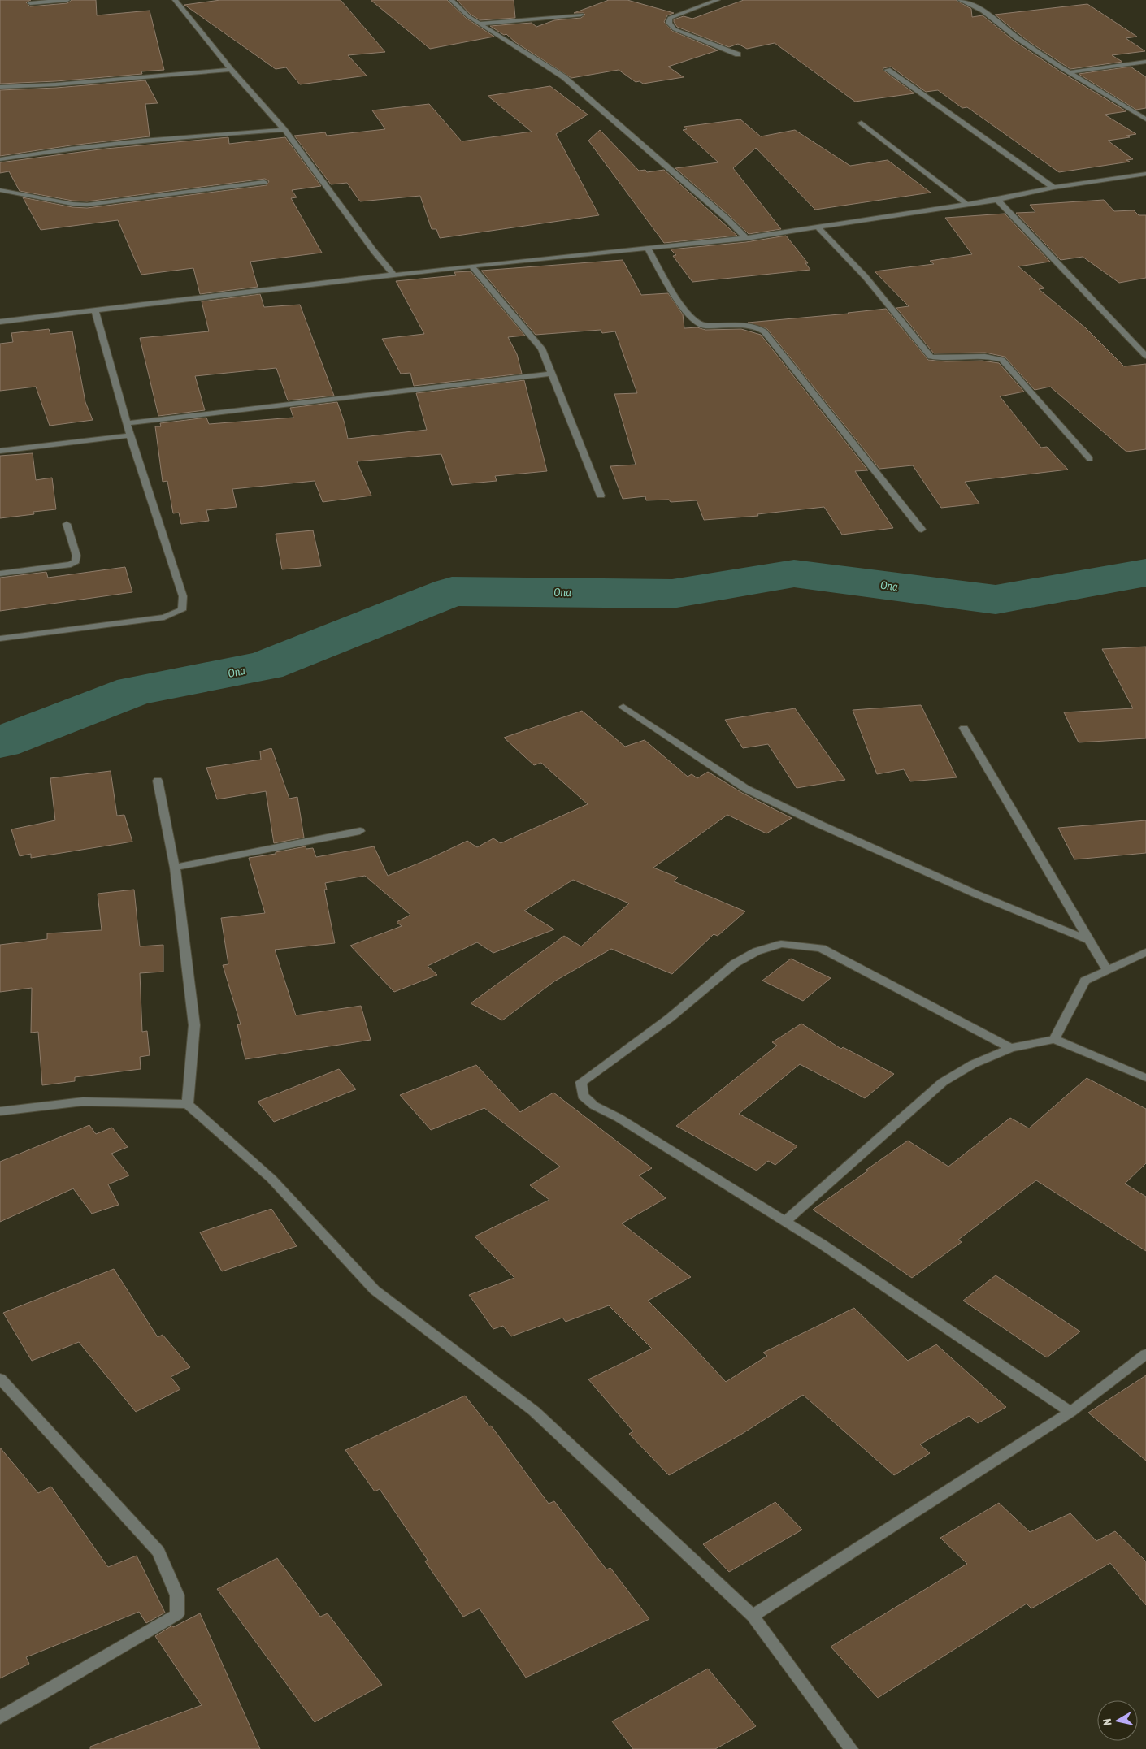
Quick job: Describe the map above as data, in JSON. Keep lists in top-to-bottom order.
{
  "water": ["Ona"],
  "north": "left"
}
